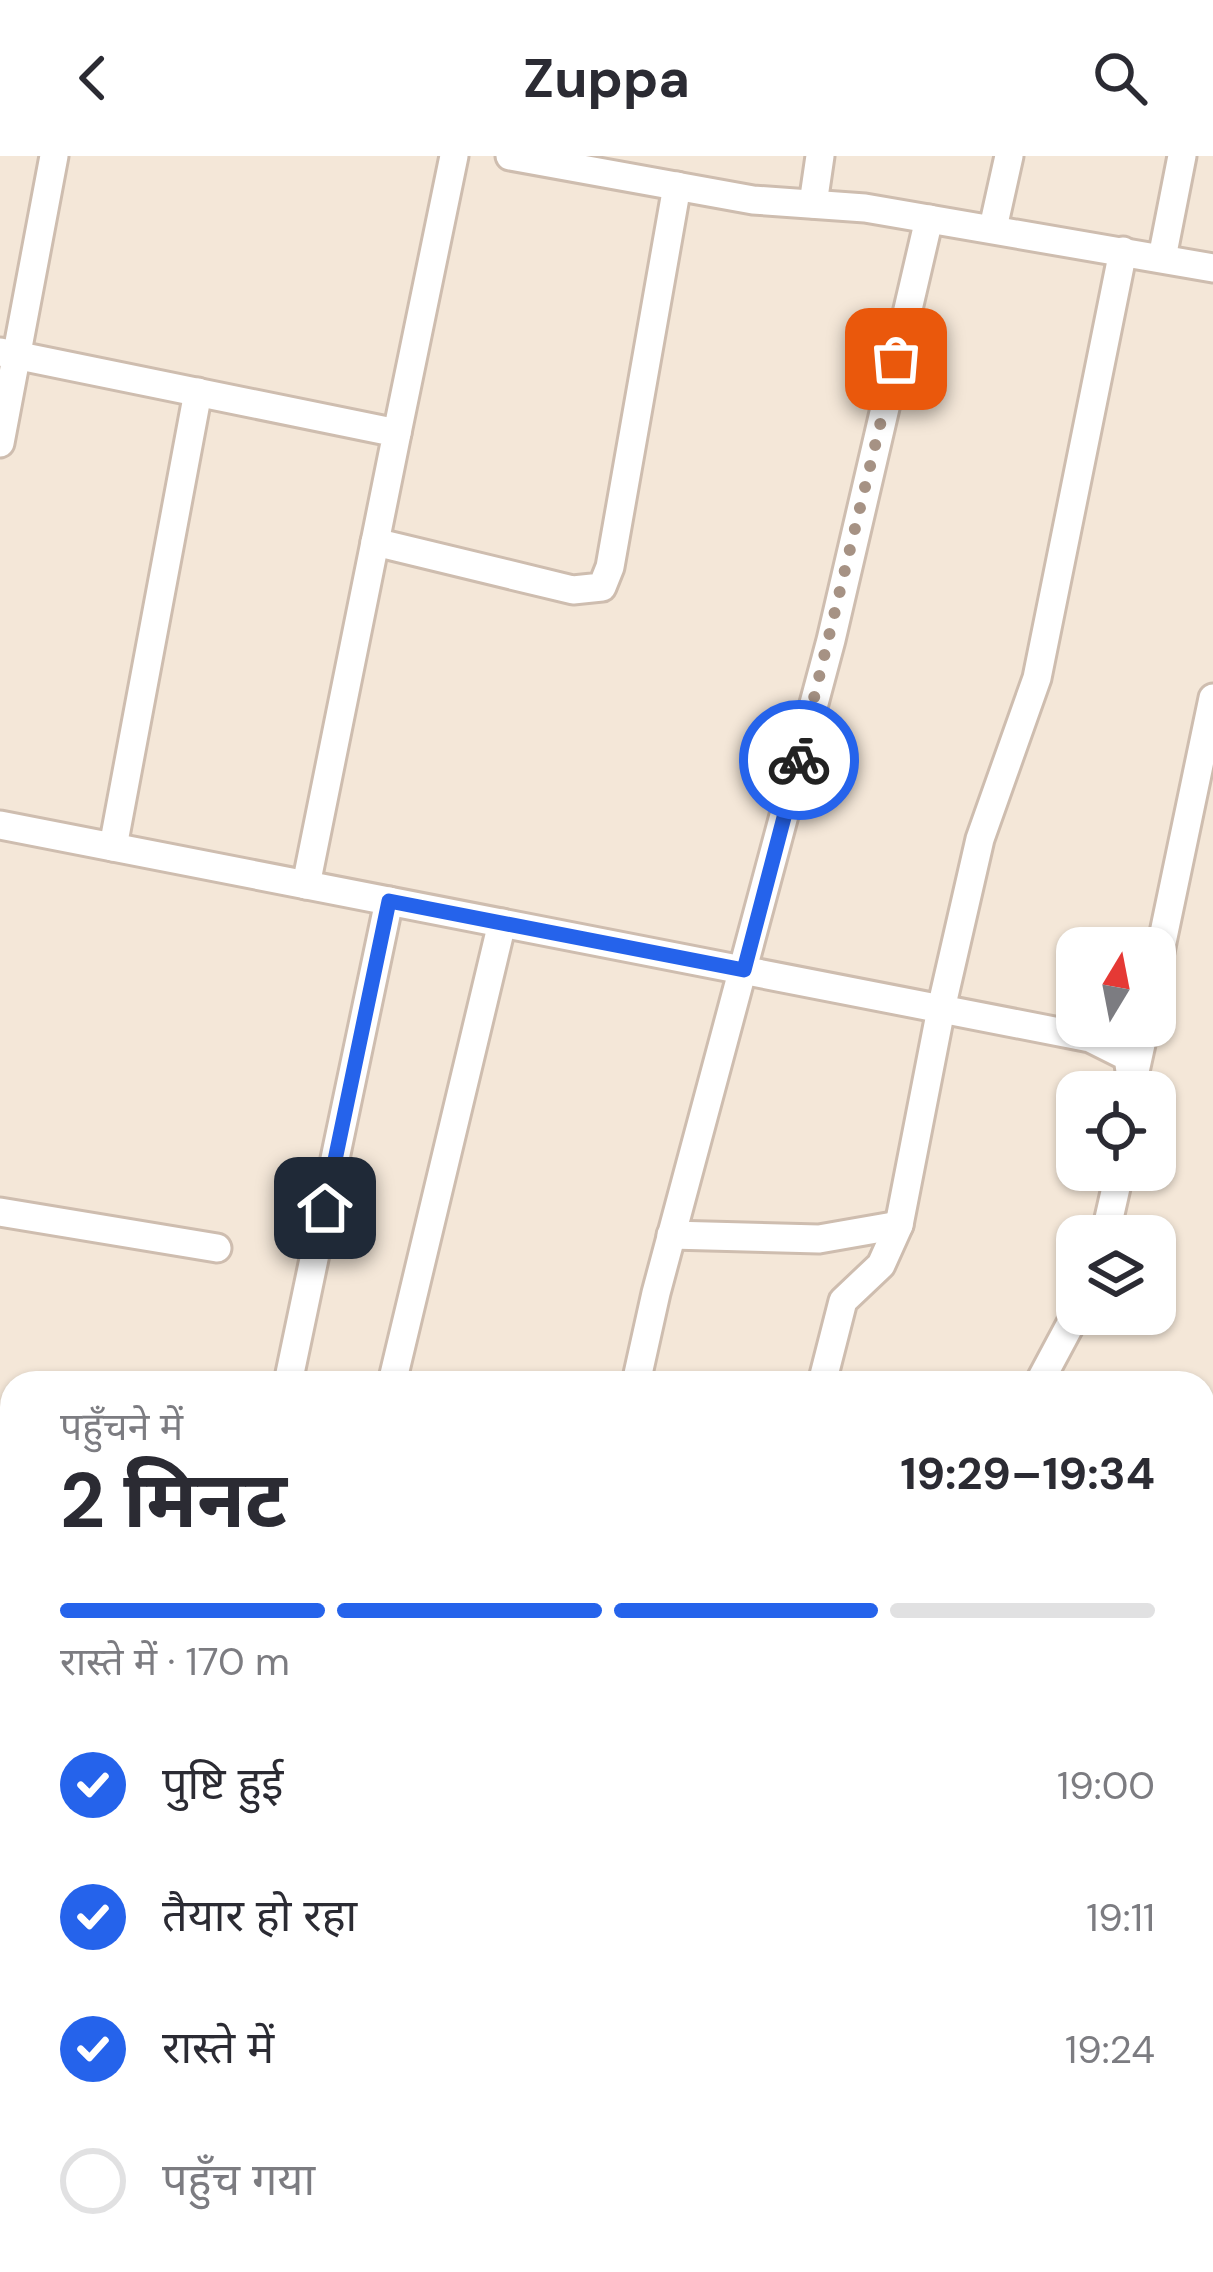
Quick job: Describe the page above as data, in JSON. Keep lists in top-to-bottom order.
{
  "north": "top",
  "page": {
    "header": "Zuppa",
    "heading": ["2 मिनट", "पहुँचने में", "19:29–19:34"],
    "bar": "रास्ते में · 170 m",
    "list": [
      ["पुष्टि हुई", "19:00"],
      ["तैयार हो रहा", "19:11"],
      ["रास्ते में", "19:24"],
      "पहुँच गया"
    ]
  }
}
